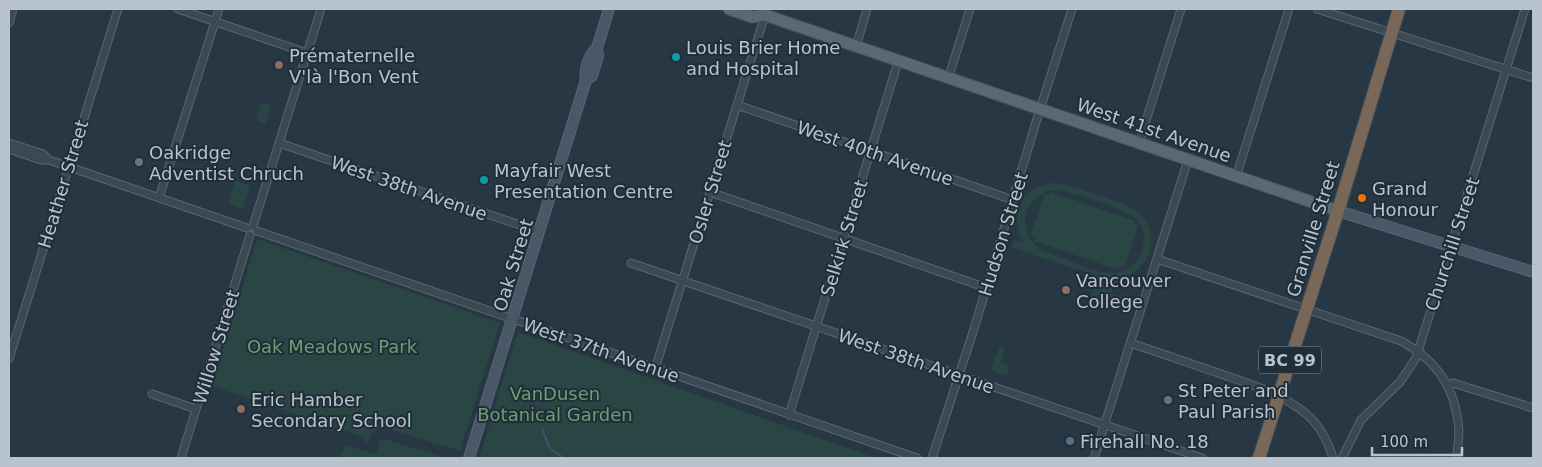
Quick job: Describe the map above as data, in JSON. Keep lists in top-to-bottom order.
{
  "streets": {
    "highway": ["Granville Street", "BC 99"],
    "main road": ["West 41st Avenue", "Oak Street"],
    "street": [
      "West 40th Avenue",
      "Heather Street",
      "West 38th Avenue",
      "Osler Street",
      "Hudson Street",
      "Selkirk Street",
      "Churchill Street",
      "Willow Street",
      "West 37th Avenue"
    ]
  },
  "crossings": [
    ["West 41st Avenue", "Osler Street"],
    ["West 41st Avenue", "Granville Street"],
    ["West 41st Avenue", "Hudson Street"],
    ["West 41st Avenue", "Selkirk Street"],
    ["West 41st Avenue", "Churchill Street"],
    ["West 40th Avenue", "Osler Street"],
    ["West 40th Avenue", "Hudson Street"],
    ["West 40th Avenue", "Selkirk Street"],
    ["Heather Street", "West 37th Avenue"],
    ["West 38th Avenue", "Osler Street"],
    ["West 38th Avenue", "Hudson Street"],
    ["West 38th Avenue", "Selkirk Street"],
    ["West 38th Avenue", "Oak Street"],
    ["West 38th Avenue", "Willow Street"],
    ["Osler Street", "West 37th Avenue"],
    ["Selkirk Street", "West 37th Avenue"],
    ["Oak Street", "West 37th Avenue"],
    ["Willow Street", "West 37th Avenue"]
  ],
  "parks": ["Oak Meadows Park", "VanDusen Botanical Garden"],
  "places": [
    "Louis Brier Home and Hospital",
    "Prématernelle V'là l'Bon Vent",
    "Oakridge Adventist Chruch",
    "Mayfair West Presentation Centre",
    "Grand Honour",
    "Vancouver College",
    "St Peter and Paul Parish",
    "Eric Hamber Secondary School",
    "Firehall No. 18"
  ],
  "scale_bar": "100 m"
}
